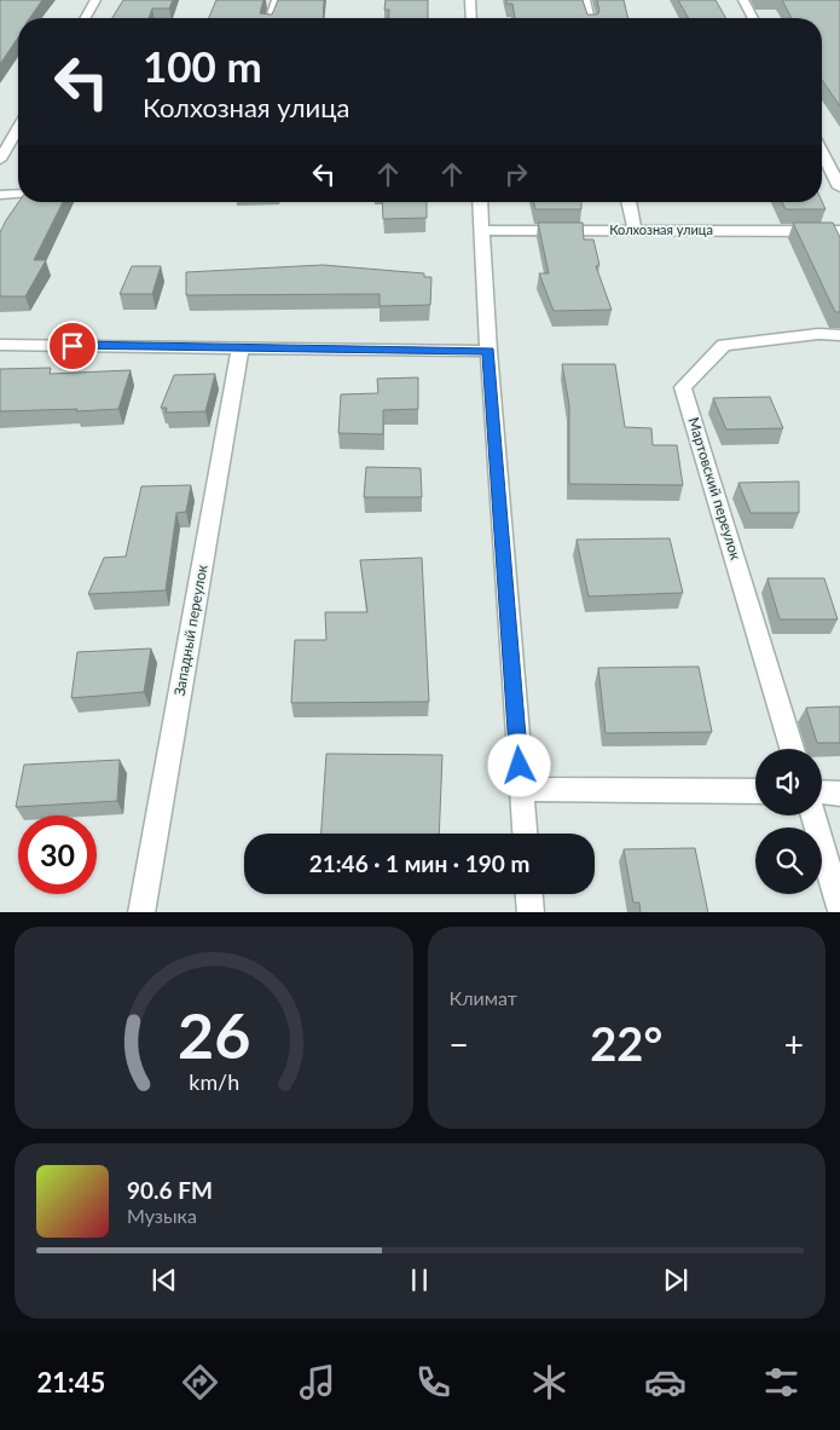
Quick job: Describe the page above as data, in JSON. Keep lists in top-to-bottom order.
{
  "streets": {
    "street": ["Колхозная улица", "Мартовский переулок", "Западный переулок"]
  },
  "page": {
    "turn": ["100 m", "Колхозная улица"],
    "limit": "30",
    "trip": "21:46 · 1 мин · 190 m",
    "tile": "Климат",
    "heat": ["−", "22°", "+"],
    "song": ["90.6 FM", "Музыка"],
    "tabs": "21:45",
    "gauge": ["26", "km/h"]
  }
}
